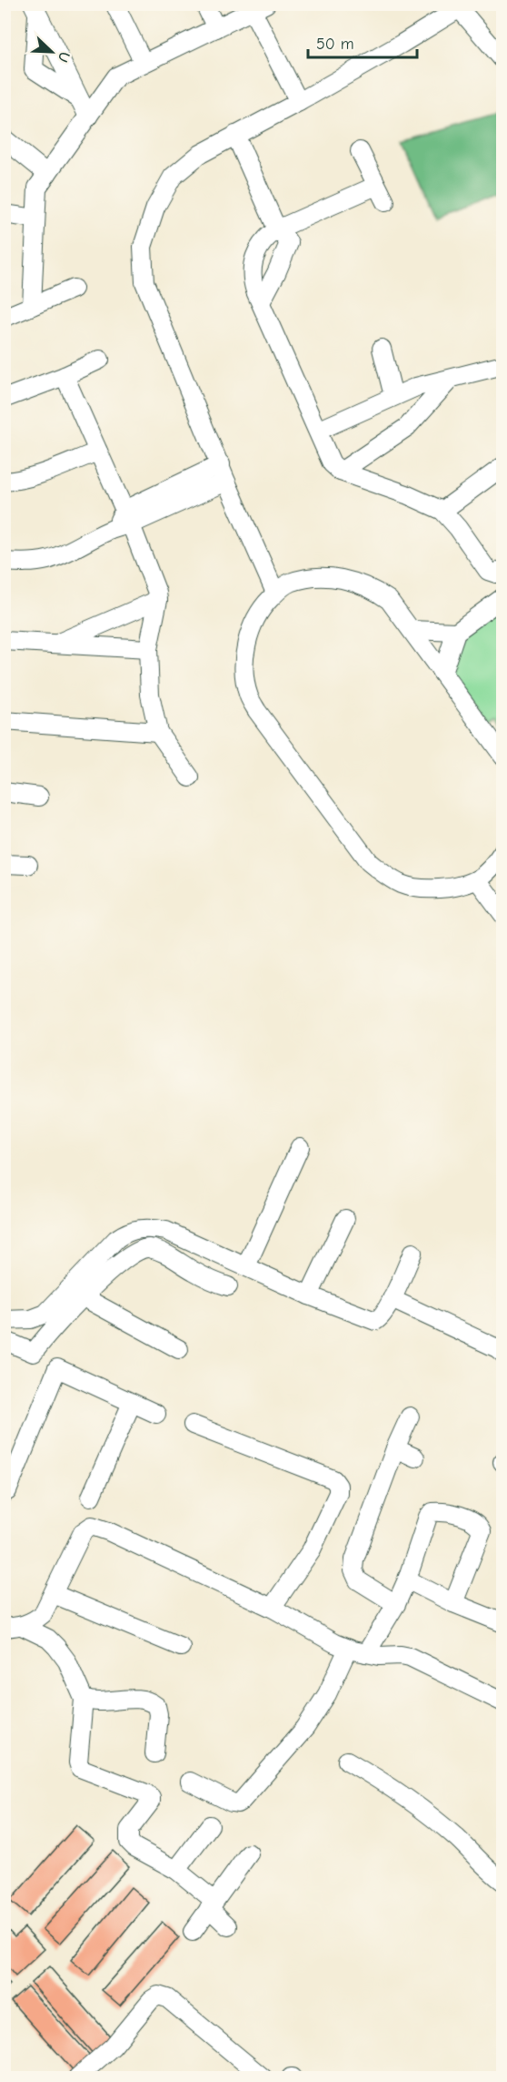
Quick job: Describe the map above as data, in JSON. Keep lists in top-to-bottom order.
{
  "scale_bar": "50 m",
  "north": "bottom right"
}
